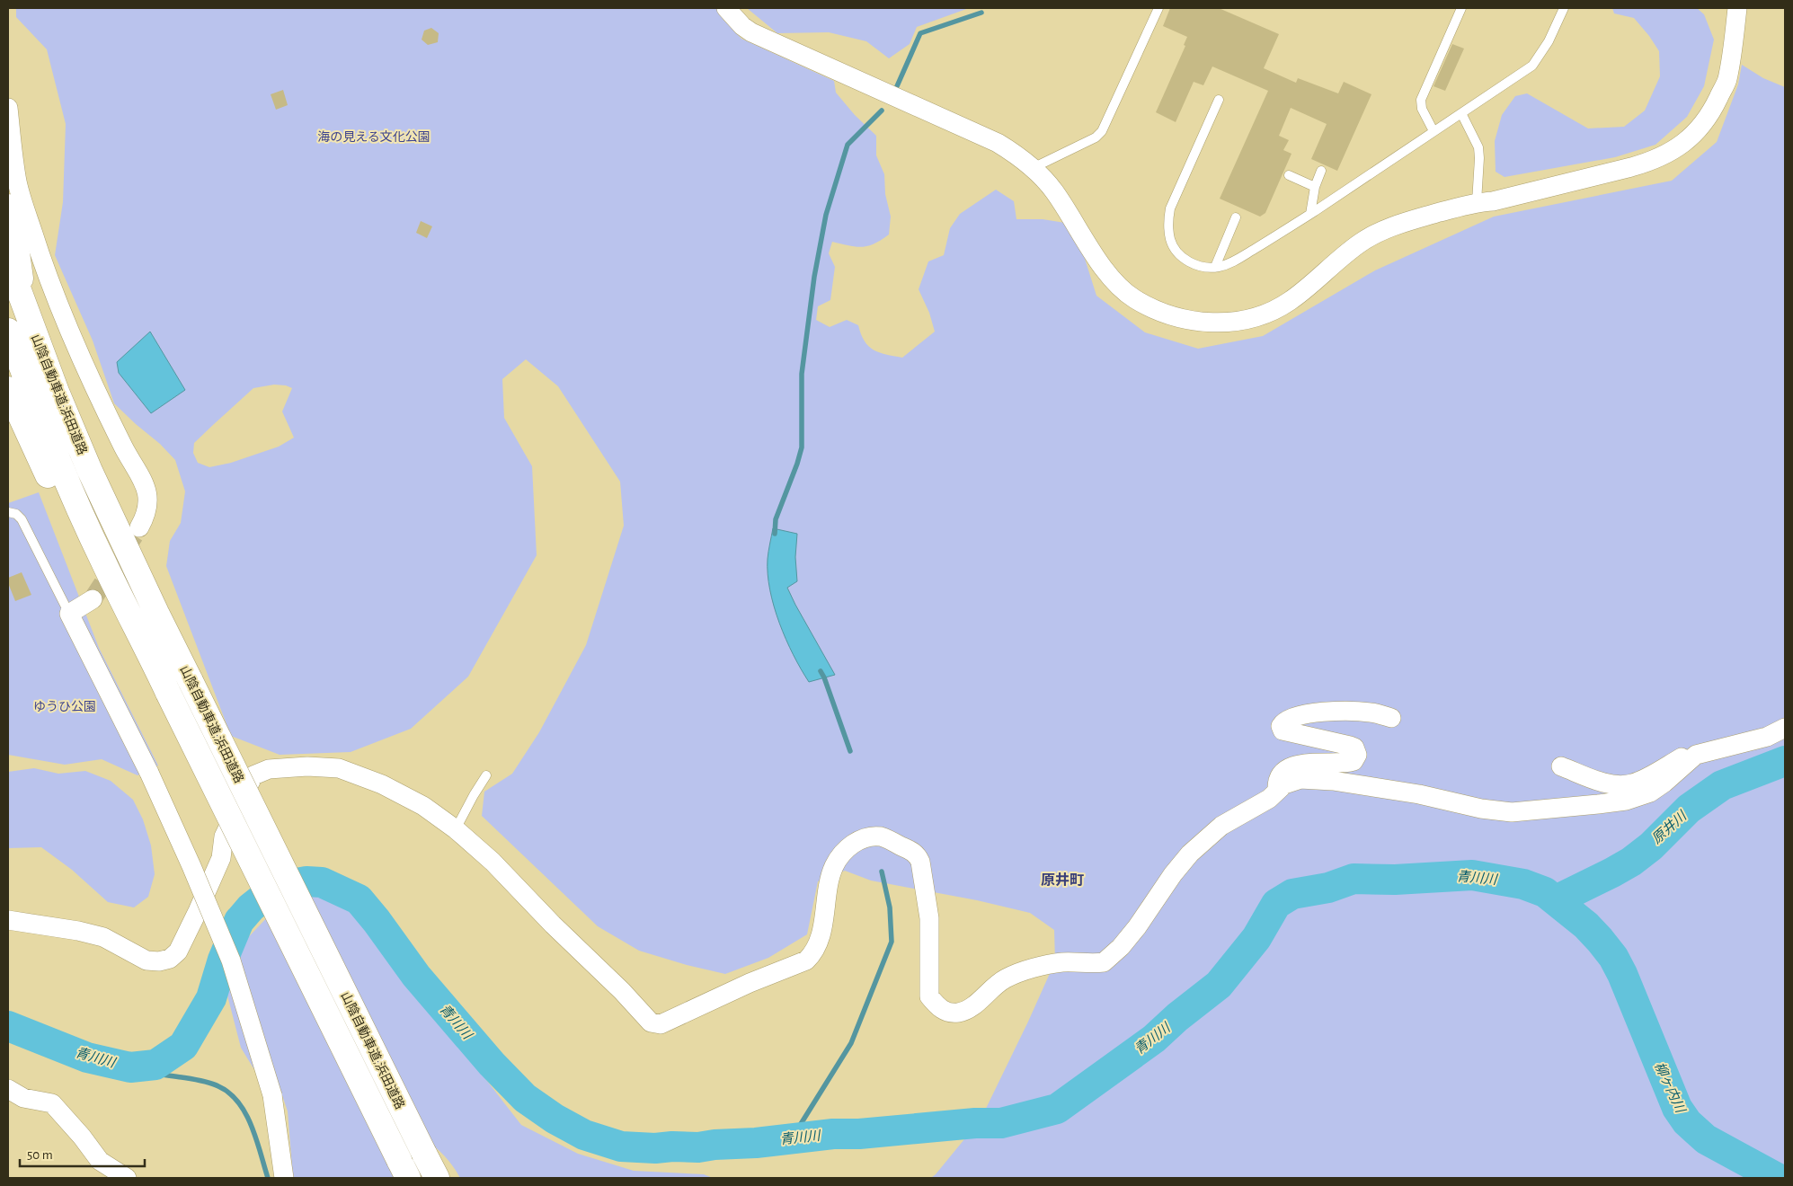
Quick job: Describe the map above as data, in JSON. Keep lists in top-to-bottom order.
{
  "streets": {
    "highway": ["山陰自動車道;浜田道路"]
  },
  "districts": ["原井町"],
  "water": ["原井川", "青川川", "柳ヶ内川"],
  "parks": ["海の見える文化公園", "ゆうひ公園"],
  "scale_bar": "50 m"
}
